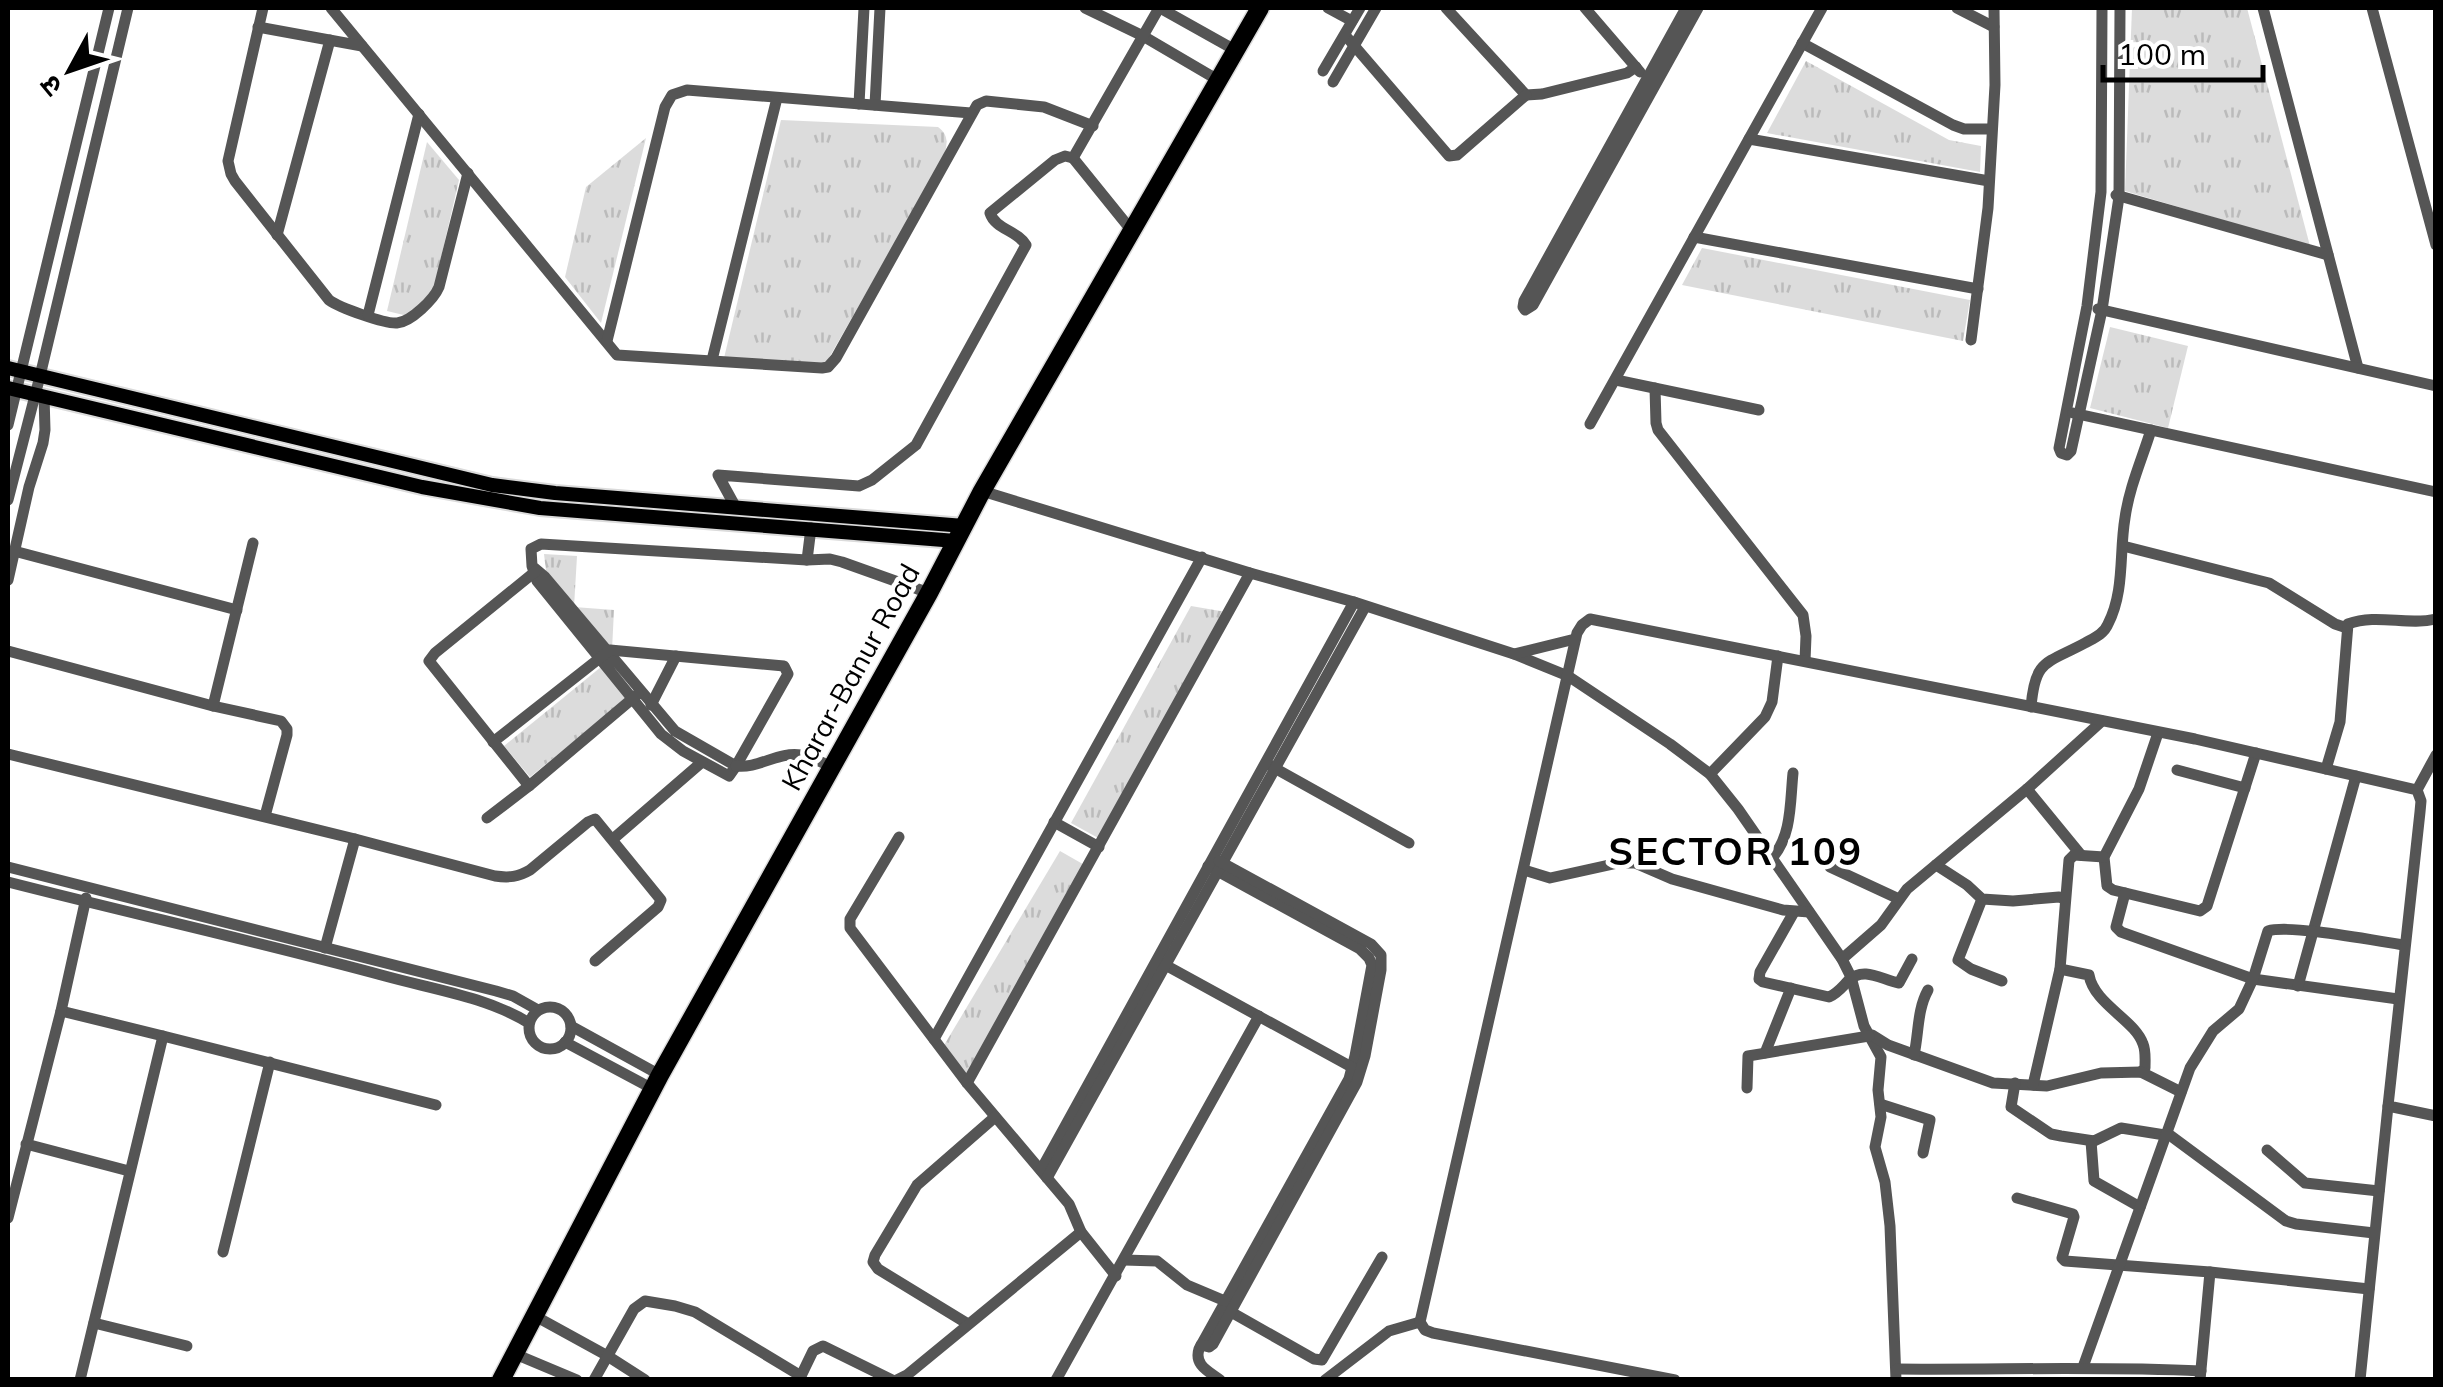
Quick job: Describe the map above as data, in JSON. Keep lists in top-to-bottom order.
{
  "streets": {
    "highway": ["Kharar-Banur Road"]
  },
  "districts": ["SECTOR 109"],
  "scale_bar": "100 m",
  "north": "bottom left"
}
